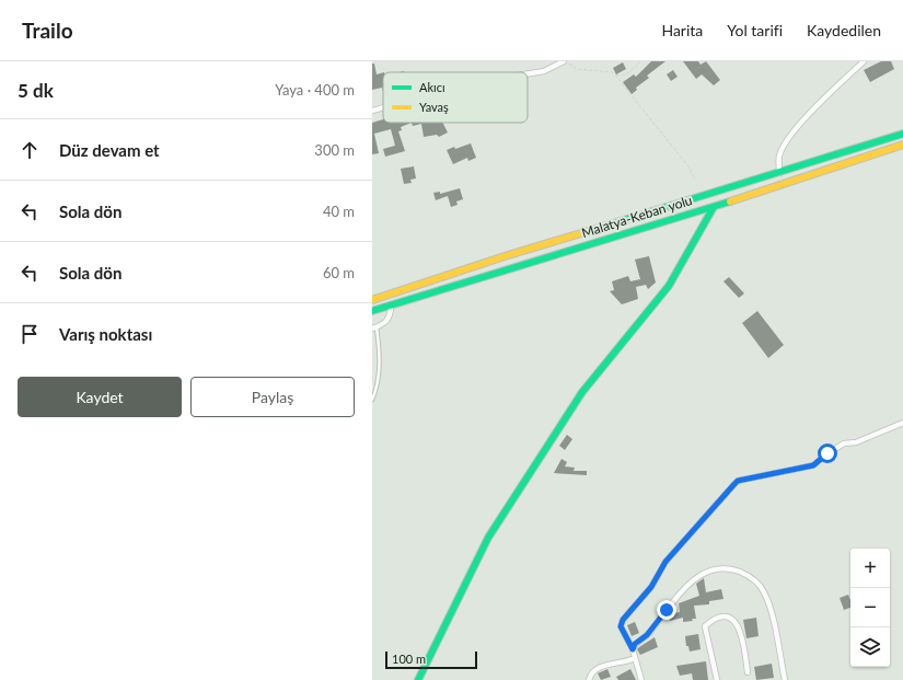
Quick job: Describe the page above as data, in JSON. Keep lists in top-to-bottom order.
{
  "streets": {
    "main road": ["Malatya-Keban yolu"]
  },
  "legend": ["Akıcı", "Yavaş"],
  "scale_bar": "100 m",
  "page": {
    "header": "Trailo",
    "nav": ["Harita", "Yol tarifi", "Kaydedilen"],
    "heading": ["5 dk", "Yaya · 400 m"],
    "list": [
      ["Düz devam et", "300 m"],
      ["Sola dön", "40 m"],
      ["Sola dön", "60 m"],
      "Varış noktası"
    ],
    "buttons": ["Kaydet", "Paylaş"],
    "map_buttons": ["+", "−"],
    "scale": "100 m"
  }
}
